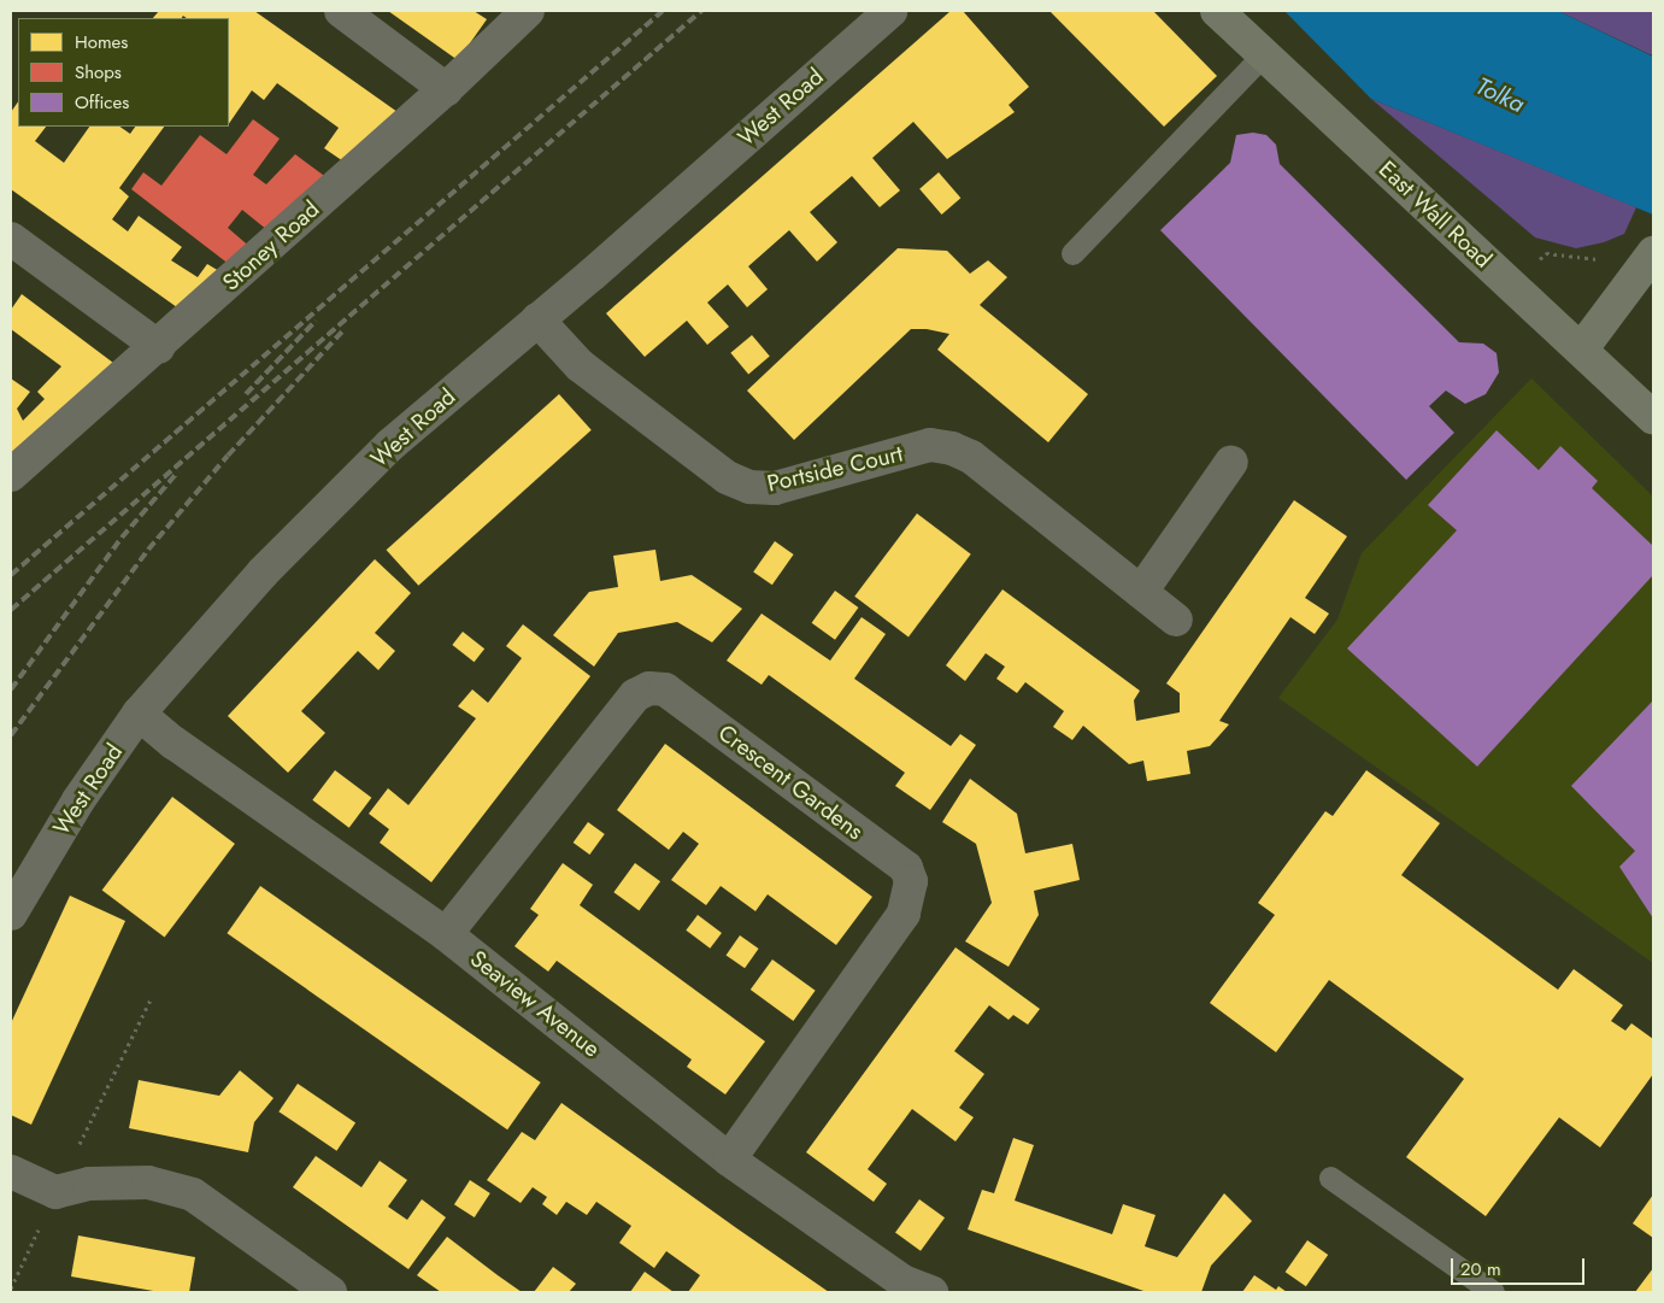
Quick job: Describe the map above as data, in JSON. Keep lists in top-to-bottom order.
{
  "streets": {
    "main road": ["East Wall Road"],
    "street": [
      "West Road",
      "Stoney Road",
      "Portside Court",
      "Crescent Gardens",
      "Seaview Avenue"
    ]
  },
  "crossings": [
    ["West Road", "Portside Court"],
    ["West Road", "Seaview Avenue"],
    ["Crescent Gardens", "Seaview Avenue"]
  ],
  "water": ["Tolka"],
  "legend": ["Homes", "Shops", "Offices"],
  "scale_bar": "20 m"
}
